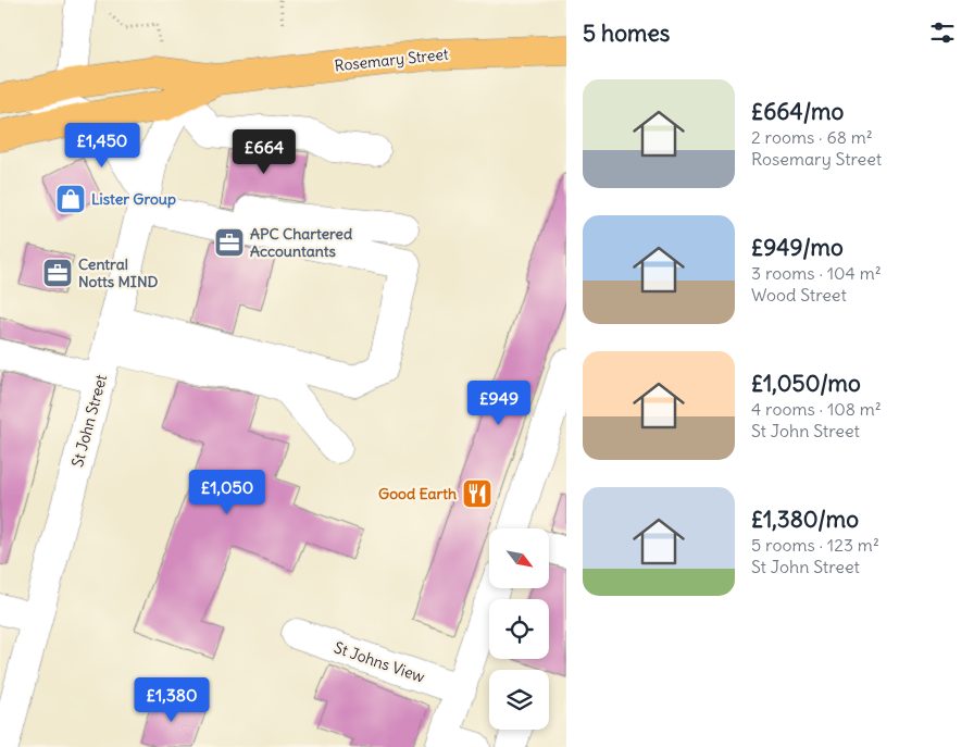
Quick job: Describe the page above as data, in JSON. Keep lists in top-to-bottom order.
{
  "streets": {
    "highway": ["Rosemary Street"],
    "street": ["St John Street", "St Johns View"]
  },
  "crossings": [
    ["Rosemary Street", "St John Street"]
  ],
  "places": {
    "shop": ["Lister Group"],
    "office": ["APC Chartered Accountants", "Central Notts MIND"],
    "restaurant": ["Good Earth"]
  },
  "north": "bottom right",
  "page": {
    "heading": "5 homes",
    "list": [
      {
        "name": "£664/mo",
        "note": "2 rooms · 68 m² · Rosemary Street"
      },
      {
        "name": "£949/mo",
        "note": "3 rooms · 104 m² · Wood Street"
      },
      {
        "name": "£1,050/mo",
        "note": "4 rooms · 108 m² · St John Street"
      },
      {
        "name": "£1,380/mo",
        "note": "5 rooms · 123 m² · St John Street"
      }
    ],
    "price": [
      "£1,450",
      "£664",
      "£949",
      "£1,050",
      "£1,380"
    ]
  }
}
